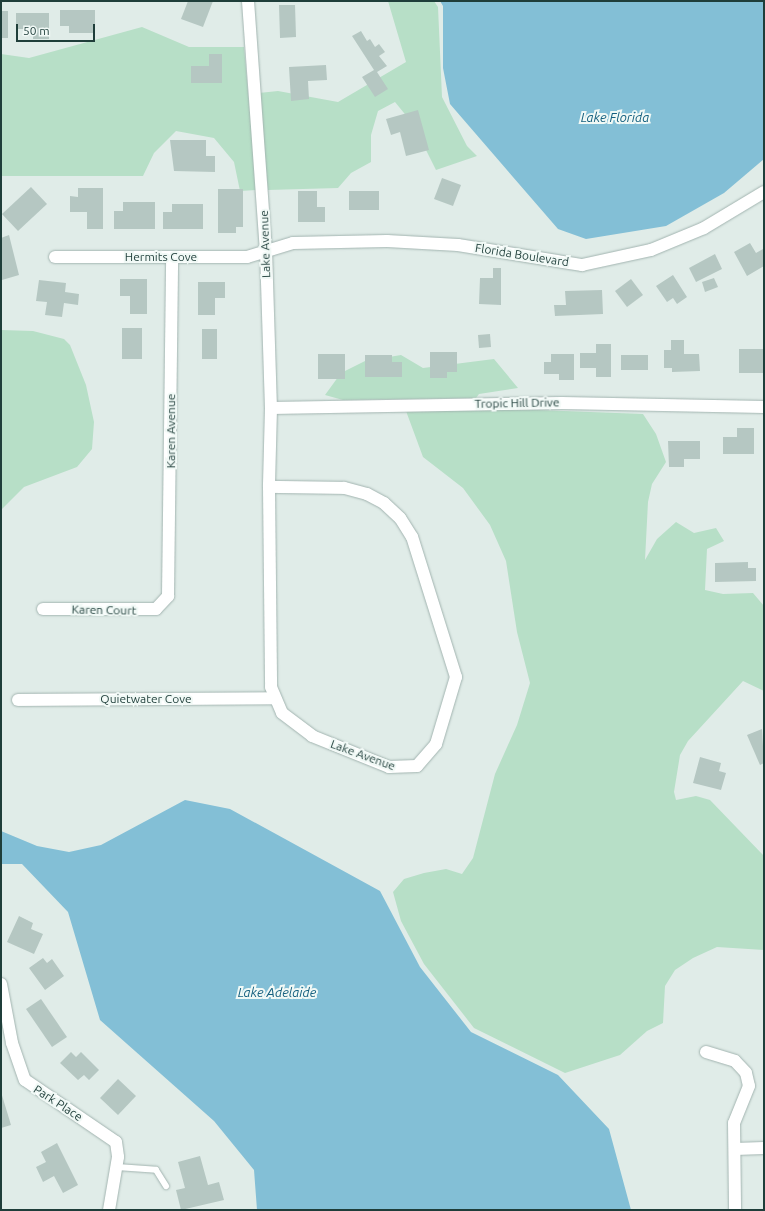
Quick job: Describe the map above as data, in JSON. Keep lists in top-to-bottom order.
{
  "streets": {
    "street": [
      "Lake Avenue",
      "Florida Boulevard",
      "Hermits Cove",
      "Tropic Hill Drive",
      "Karen Avenue",
      "Karen Court",
      "Quietwater Cove",
      "Park Place"
    ]
  },
  "crossings": [
    ["Lake Avenue", "Florida Boulevard"],
    ["Lake Avenue", "Hermits Cove"],
    ["Lake Avenue", "Tropic Hill Drive"],
    ["Lake Avenue", "Quietwater Cove"],
    ["Florida Boulevard", "Hermits Cove"],
    ["Hermits Cove", "Karen Avenue"],
    ["Karen Avenue", "Karen Court"]
  ],
  "water": ["Lake Florida", "Lake Adelaide"],
  "scale_bar": "50 m"
}
